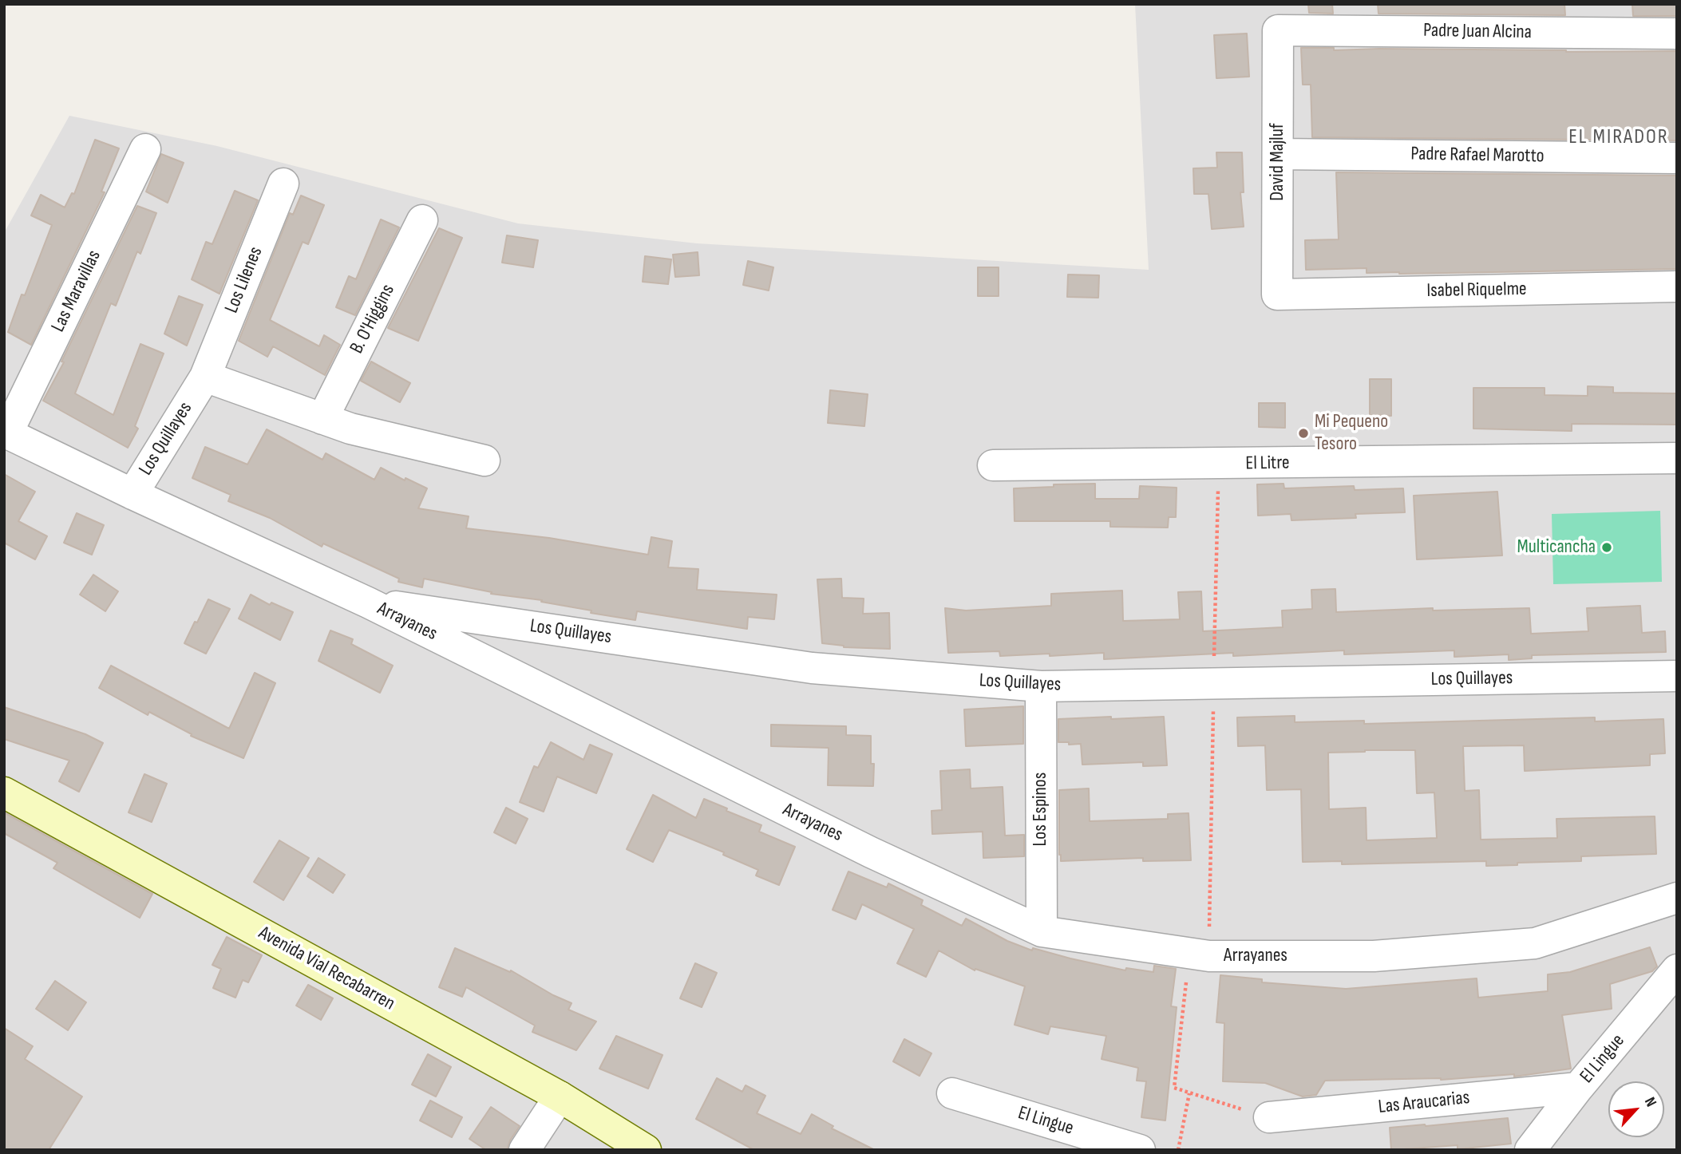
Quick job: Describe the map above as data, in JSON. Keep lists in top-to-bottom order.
{
  "streets": {
    "main road": ["Avenida Vial Recabarren"],
    "street": [
      "Padre Juan Alcina",
      "Padre Rafael Marotto",
      "David Majluf",
      "Los Lilenes",
      "Isabel Riquelme",
      "Las Maravillas",
      "B. O'Higgins",
      "Los Quillayes",
      "El Litre",
      "Arrayanes",
      "Los Espinos",
      "El Lingue",
      "Las Araucarias"
    ]
  },
  "crossings": [
    ["Padre Juan Alcina", "David Majluf"],
    ["Padre Rafael Marotto", "David Majluf"],
    ["David Majluf", "Isabel Riquelme"],
    ["Los Lilenes", "Los Quillayes"],
    ["Las Maravillas", "Arrayanes"],
    ["Los Quillayes", "Arrayanes"],
    ["Los Quillayes", "Los Espinos"],
    ["Arrayanes", "Los Espinos"],
    ["El Lingue", "Las Araucarias"]
  ],
  "districts": ["EL MIRADOR"],
  "places": ["Mi Pequeno Tesoro", "Multicancha"],
  "north": "top right"
}
